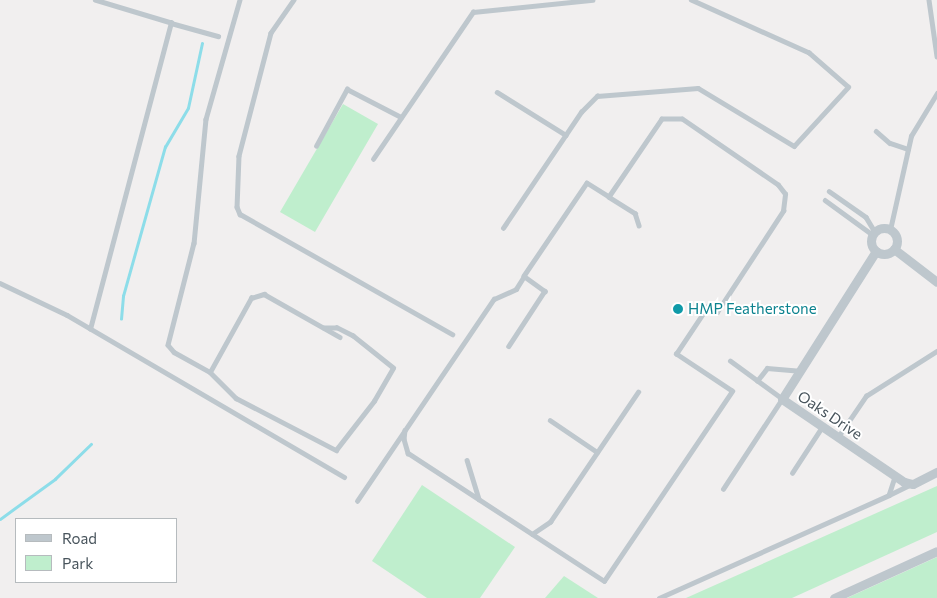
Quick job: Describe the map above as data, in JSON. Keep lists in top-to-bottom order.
{
  "streets": {
    "street": ["Oaks Drive"]
  },
  "places": ["HMP Featherstone"],
  "legend": ["Road", "Park"]
}
